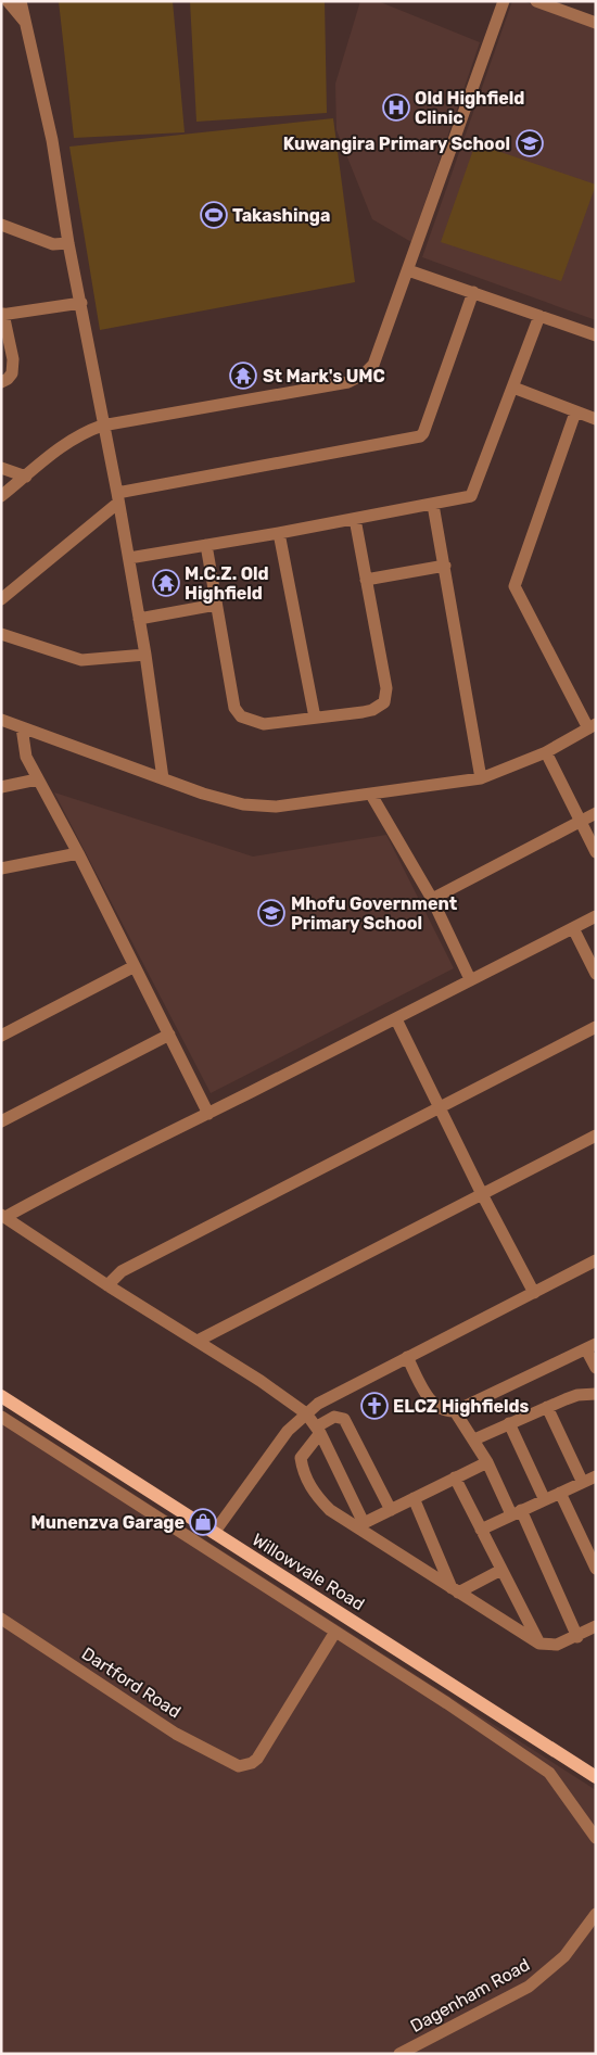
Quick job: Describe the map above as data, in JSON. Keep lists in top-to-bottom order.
{
  "streets": {
    "main road": ["Willowvale Road"],
    "street": ["Dartford Road", "Dagenham Road"]
  },
  "places": {
    "hospital": ["Old Highfield Clinic"],
    "school or university": ["Kuwangira Primary School", "Mhofu Government Primary School"],
    "sports": ["Takashinga"],
    "temple": ["St Mark's UMC", "M.C.Z. Old Highfield"],
    "church": ["ELCZ Highfields"],
    "shop": ["Munenzva Garage"]
  }
}
